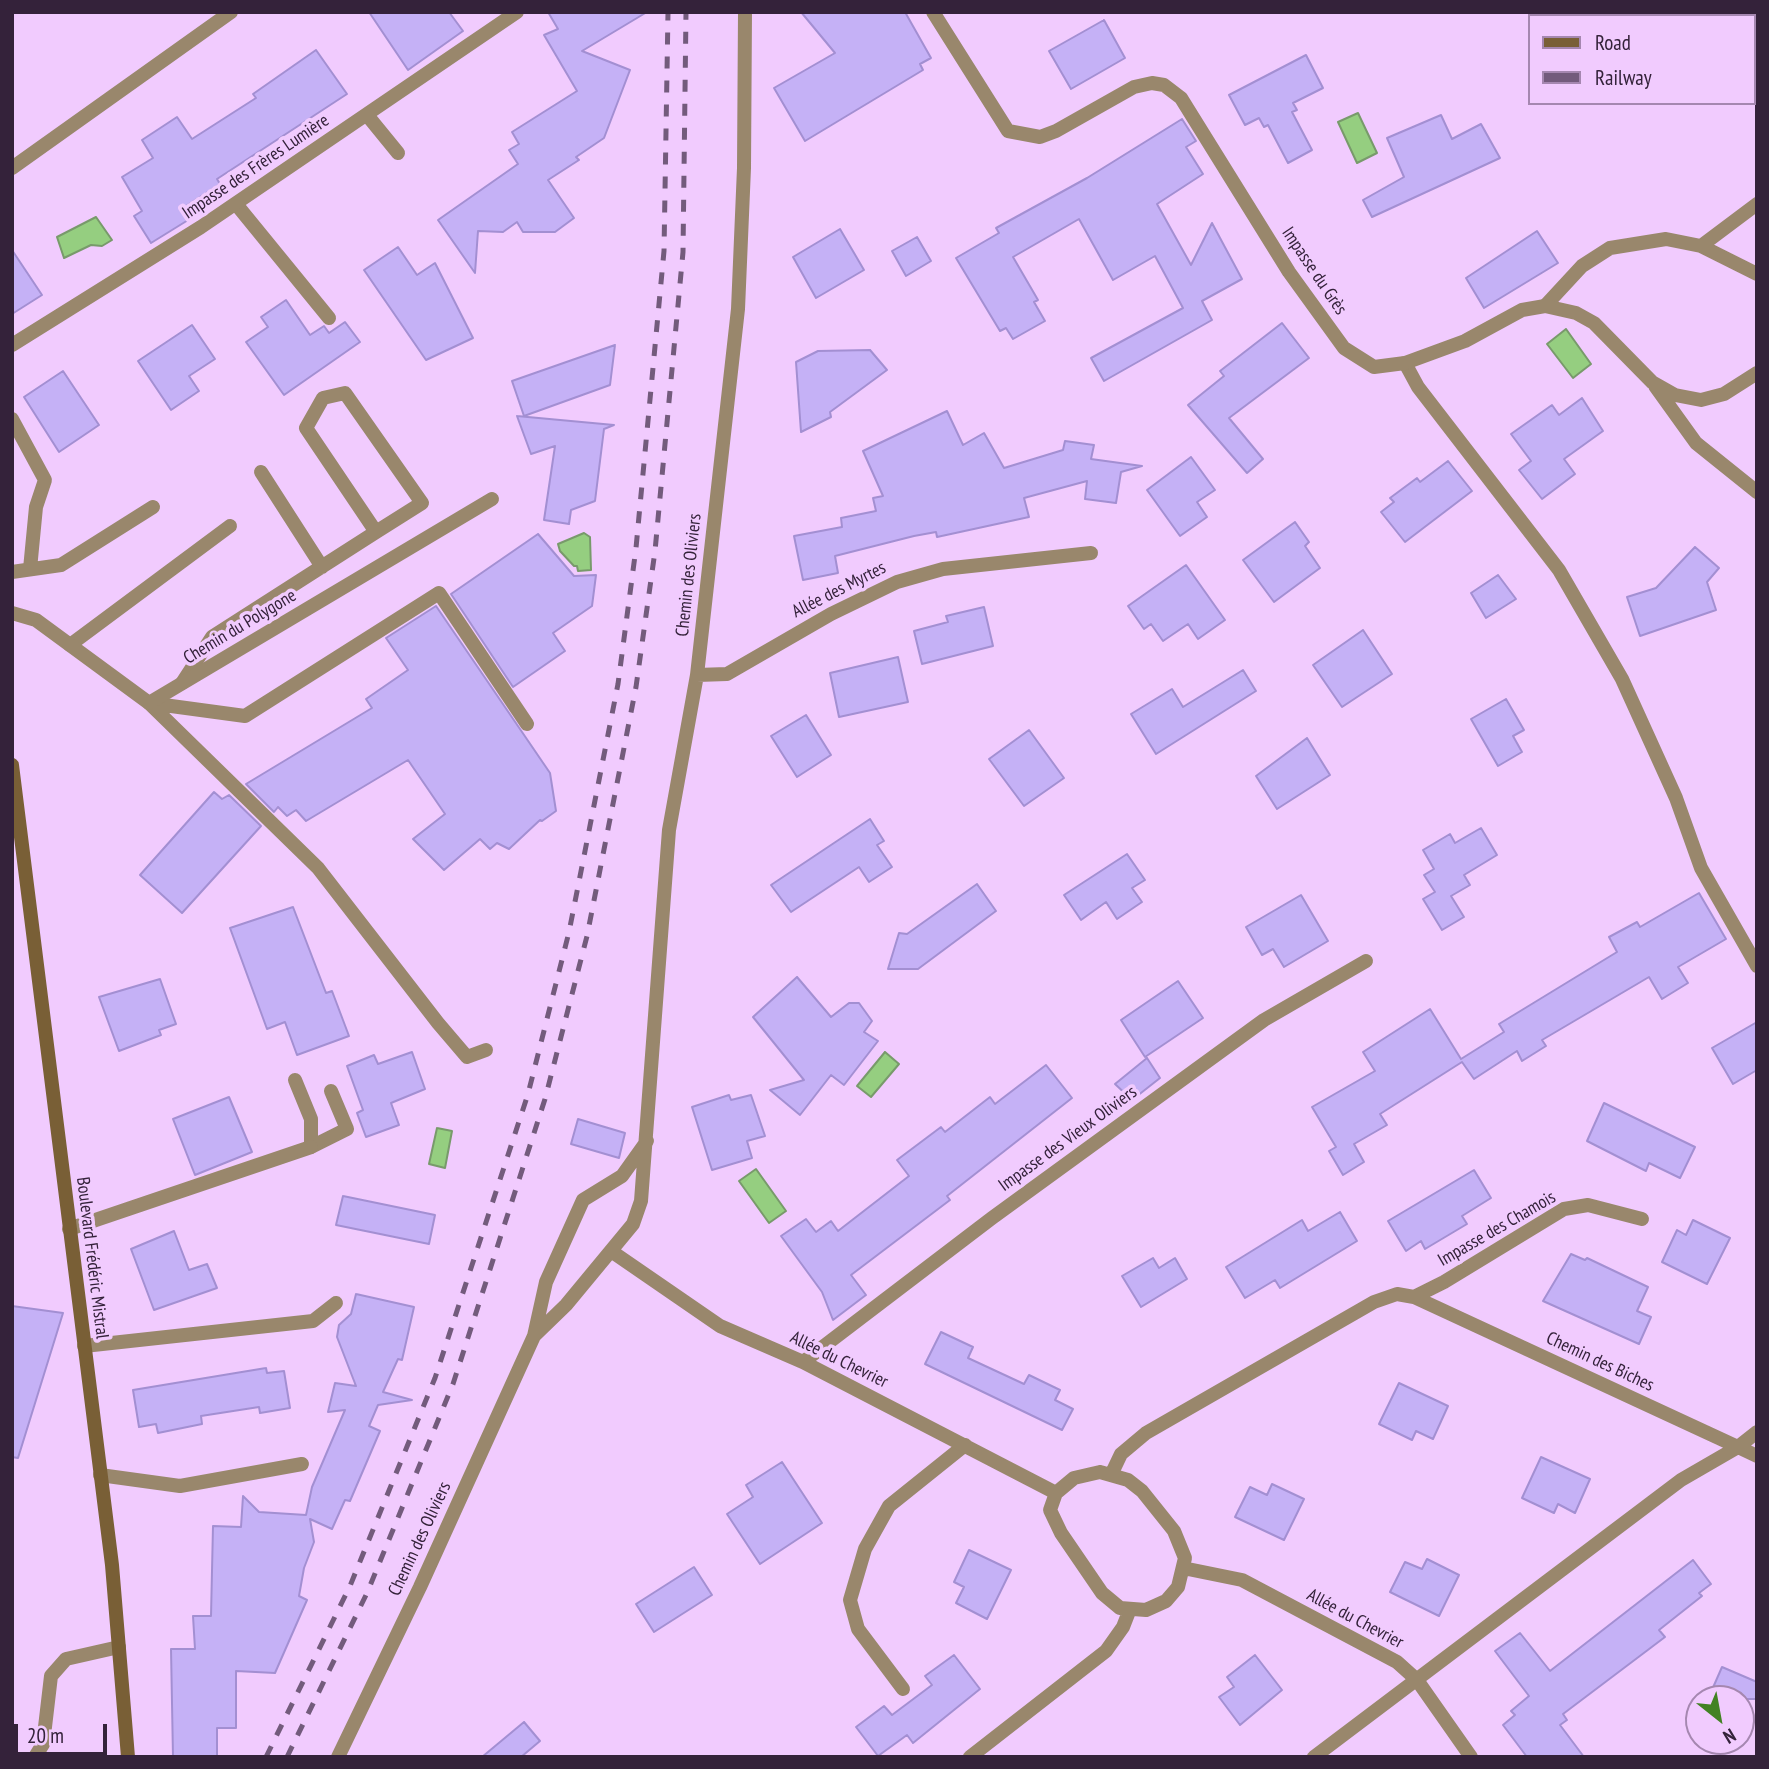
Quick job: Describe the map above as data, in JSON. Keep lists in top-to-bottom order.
{
  "streets": {
    "main road": ["Boulevard Frédéric Mistral"],
    "street": [
      "Impasse des Frères Lumière",
      "Impasse du Grès",
      "Chemin des Oliviers",
      "Allée des Myrtes",
      "Chemin du Polygone",
      "Impasse des Vieux Oliviers",
      "Impasse des Chamois",
      "Allée du Chevrier",
      "Chemin des Biches"
    ]
  },
  "crossings": [
    ["Chemin des Oliviers", "Allée des Myrtes"],
    ["Chemin des Oliviers", "Allée du Chevrier"],
    ["Impasse des Vieux Oliviers", "Allée du Chevrier"],
    ["Impasse des Chamois", "Chemin des Biches"],
    ["Allée du Chevrier", "Chemin des Biches"]
  ],
  "legend": ["Road", "Railway"],
  "scale_bar": "20 m",
  "north": "bottom right"
}
